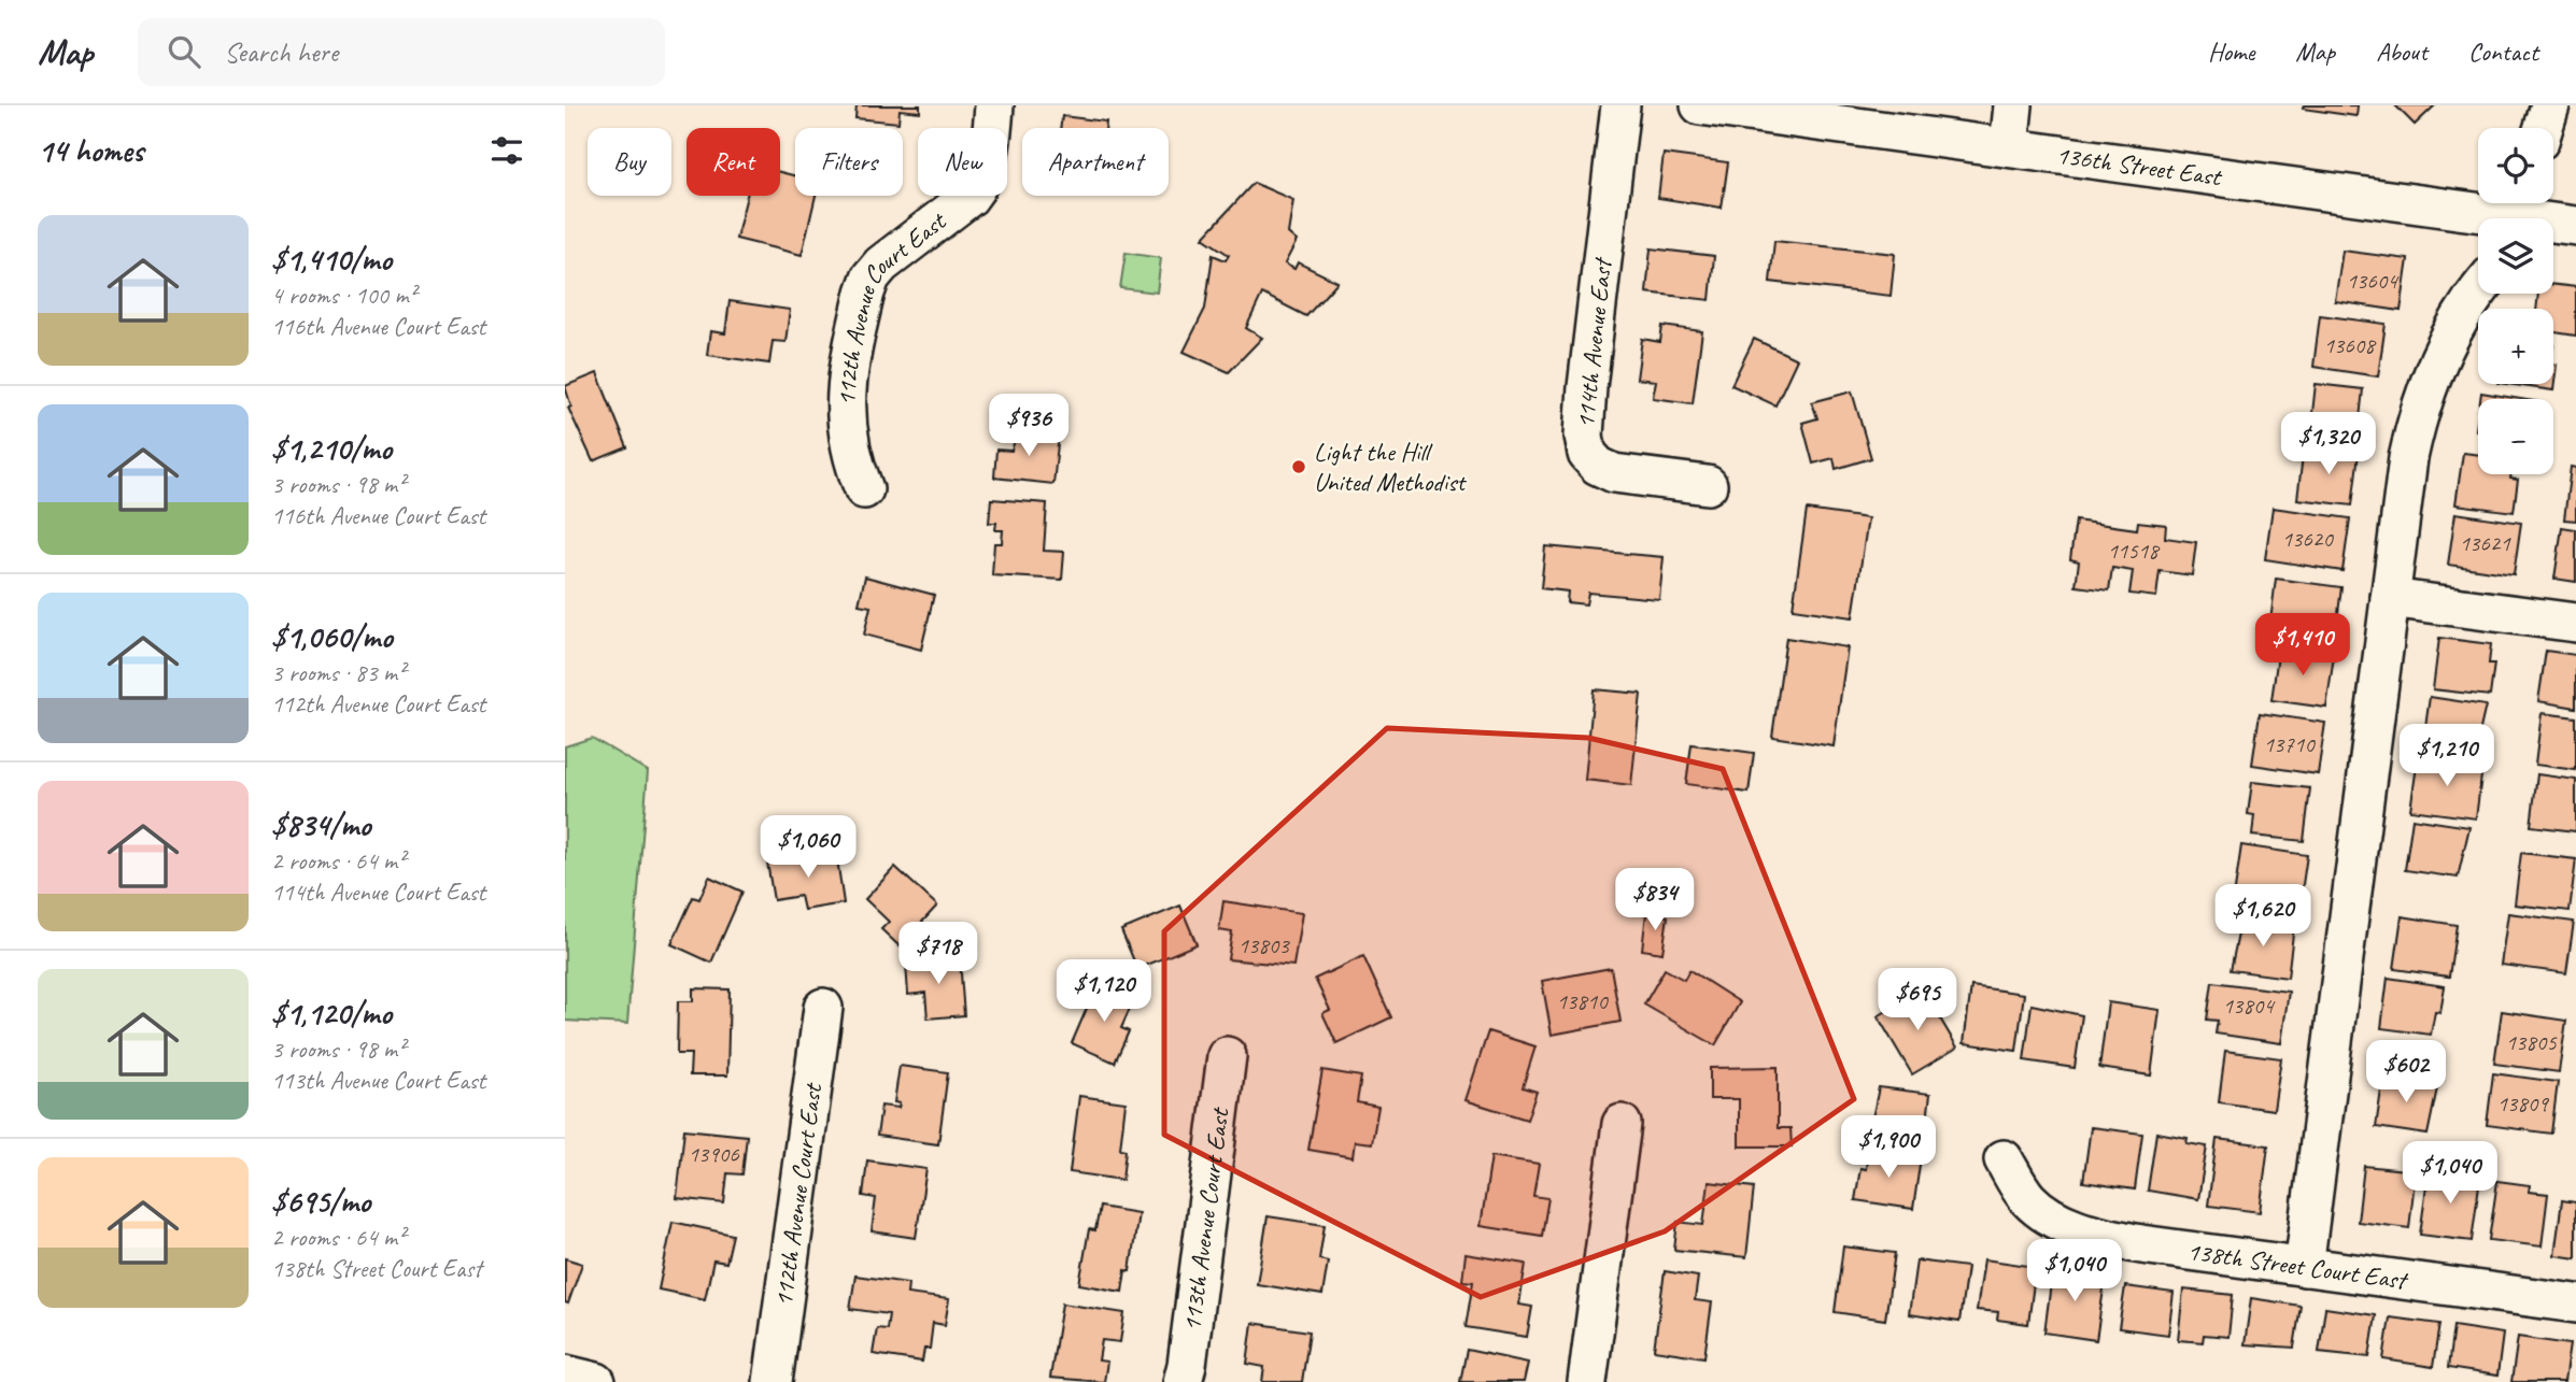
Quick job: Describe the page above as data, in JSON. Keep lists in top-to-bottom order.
{
  "streets": {
    "street": [
      "136th Street East",
      "112th Avenue Court East",
      "114th Avenue East",
      "113th Avenue Court East",
      "138th Street Court East"
    ]
  },
  "places": ["Light the Hill United Methodist"],
  "house_numbers": [
    "13604",
    "13608",
    "13620",
    "13621",
    "11518",
    "13710",
    "13803",
    "13810",
    "13804",
    "13805",
    "13809",
    "13906"
  ],
  "page": {
    "header": "Map",
    "search": "Search here",
    "nav": [
      "Home",
      "Map",
      "About",
      "Contact"
    ],
    "heading": "14 homes",
    "map_buttons": ["+", "−"],
    "chip": [
      "Buy",
      "Rent",
      "Filters",
      "New",
      "Apartment"
    ],
    "list": [
      {
        "name": "$1,410/mo",
        "note": "4 rooms · 100 m² · 116th Avenue Court East"
      },
      {
        "name": "$1,210/mo",
        "note": "3 rooms · 98 m² · 116th Avenue Court East"
      },
      {
        "name": "$1,060/mo",
        "note": "3 rooms · 83 m² · 112th Avenue Court East"
      },
      {
        "name": "$834/mo",
        "note": "2 rooms · 64 m² · 114th Avenue Court East"
      },
      {
        "name": "$1,120/mo",
        "note": "3 rooms · 98 m² · 113th Avenue Court East"
      },
      {
        "name": "$695/mo",
        "note": "2 rooms · 64 m² · 138th Street Court East"
      }
    ],
    "price": [
      "$936",
      "$1,320",
      "$1,410",
      "$1,210",
      "$1,060",
      "$834",
      "$1,620",
      "$718",
      "$1,120",
      "$695",
      "$602",
      "$1,900",
      "$1,040",
      "$1,040"
    ]
  }
}
